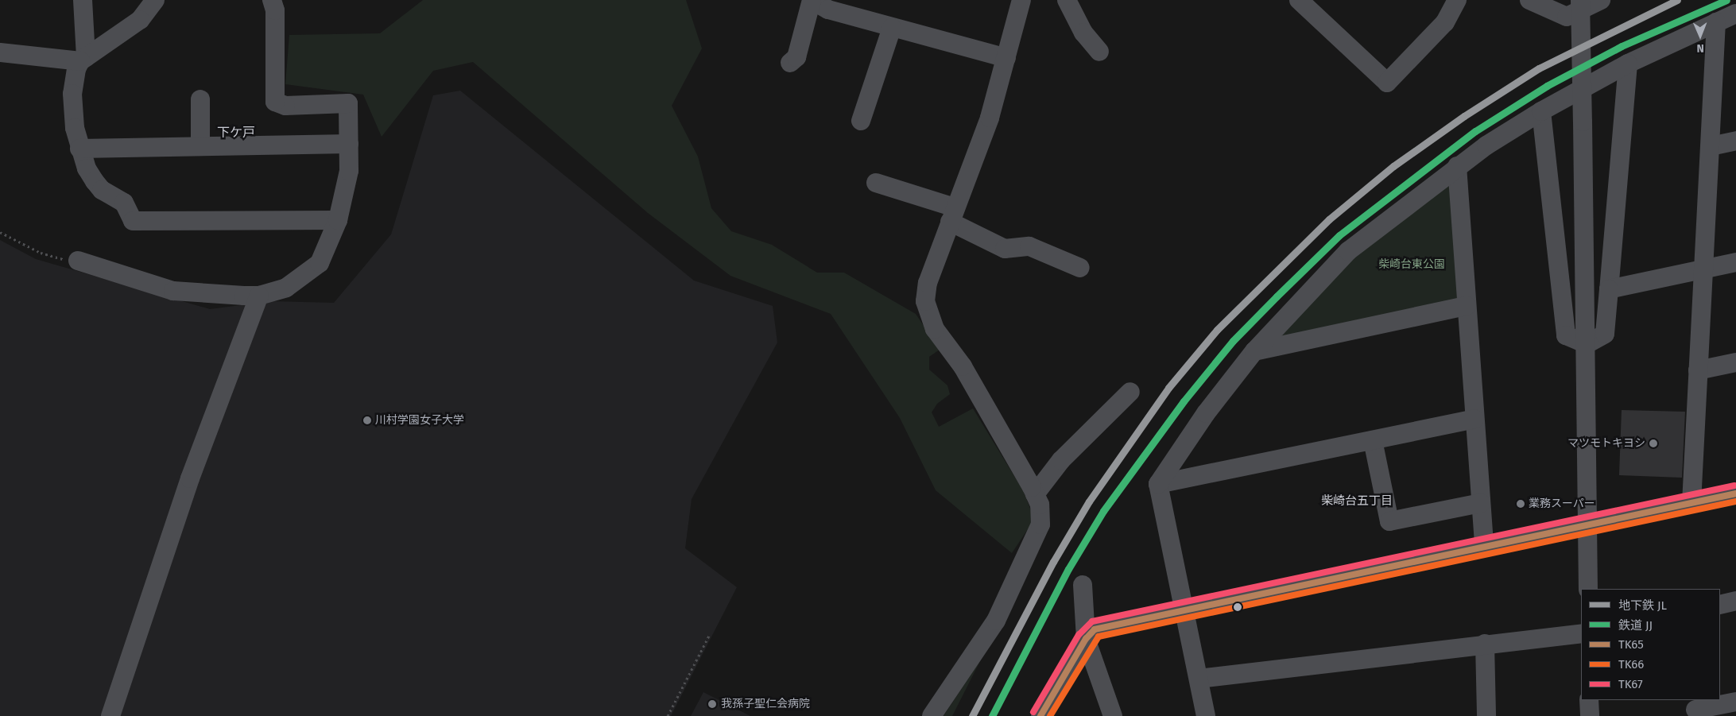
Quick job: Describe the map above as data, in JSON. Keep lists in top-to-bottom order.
{
  "districts": ["下ケ戸", "柴崎台五丁目"],
  "parks": ["柴崎台東公園"],
  "places": [
    "川村学園女子大学",
    "マツモトキヨシ",
    "業務スーパー",
    "我孫子聖仁会病院"
  ],
  "lines": [
    "metro line JL",
    "rail line JJ",
    "transit line TK67",
    "transit line TK65",
    "transit line TK66"
  ],
  "legend": [
    "地下鉄 JL",
    "鉄道 JJ",
    "TK65",
    "TK66",
    "TK67"
  ],
  "north": "bottom"
}
